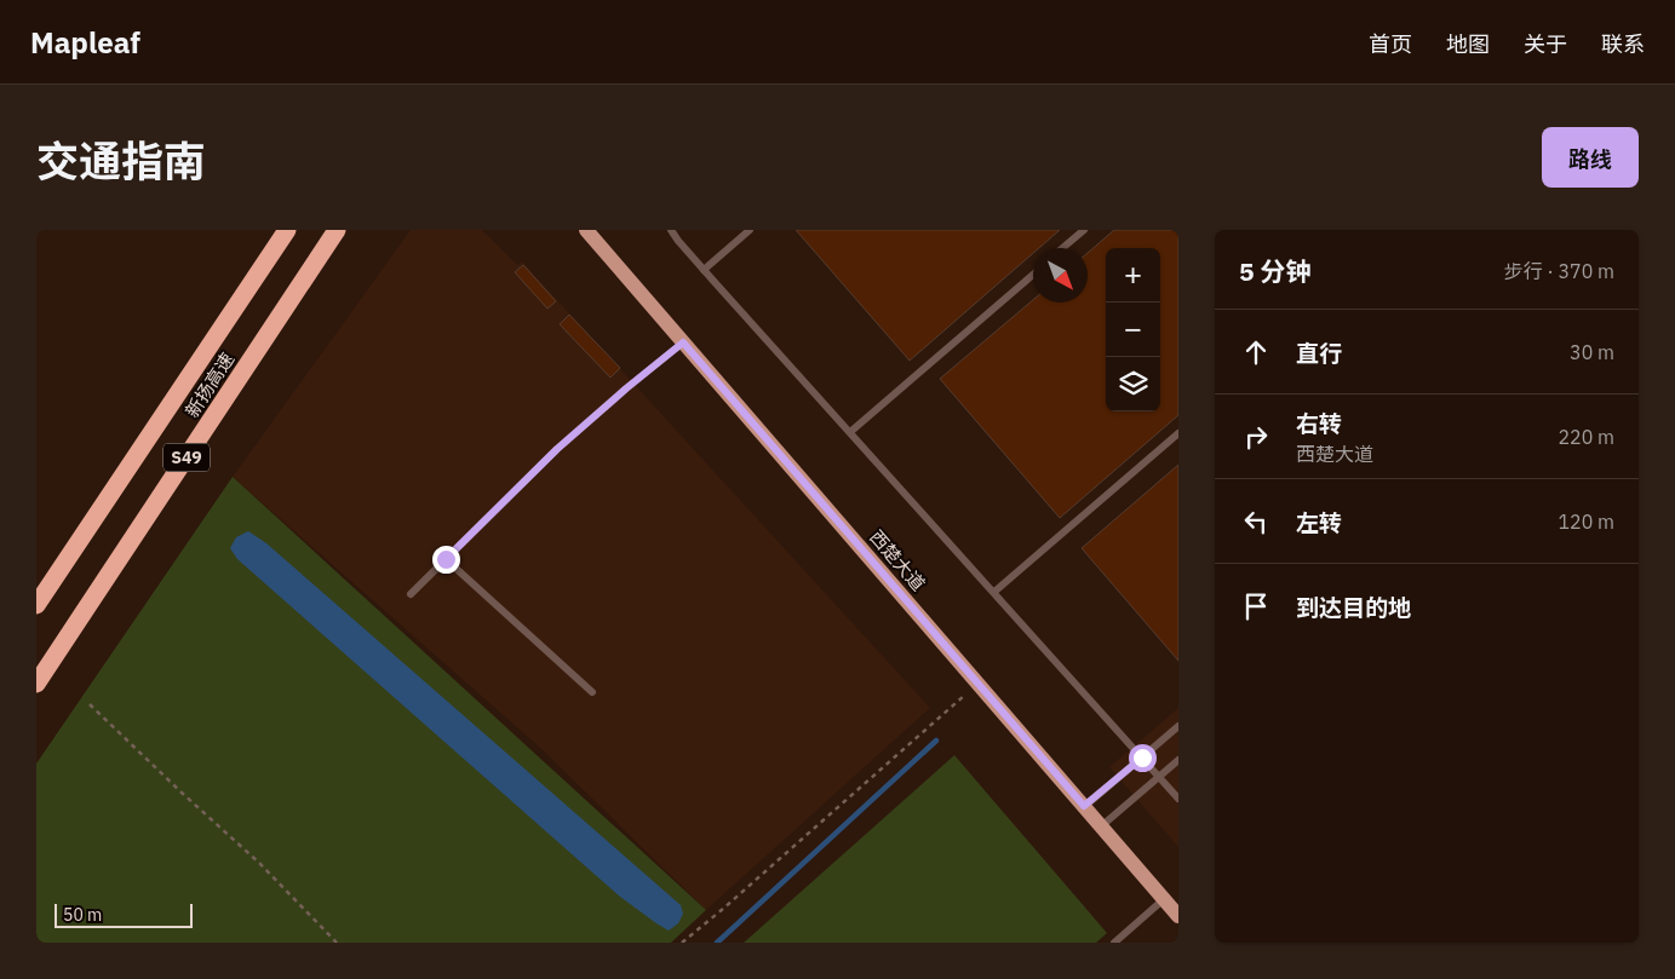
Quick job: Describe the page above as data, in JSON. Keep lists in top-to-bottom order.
{
  "streets": {
    "highway": ["新扬高速", "S49"],
    "main road": ["西楚大道"]
  },
  "scale_bar": "50 m",
  "north": "bottom right",
  "page": {
    "header": "Mapleaf",
    "nav": [
      "首页",
      "地图",
      "关于",
      "联系"
    ],
    "title": "交通指南",
    "buttons": "路线",
    "heading": ["5 分钟", "步行 · 370 m"],
    "map_buttons": ["+", "−"],
    "list": [
      ["直行", "30 m"],
      ["右转", "西楚大道", "220 m"],
      ["左转", "120 m"],
      "到达目的地"
    ],
    "scale": "50 m"
  }
}
